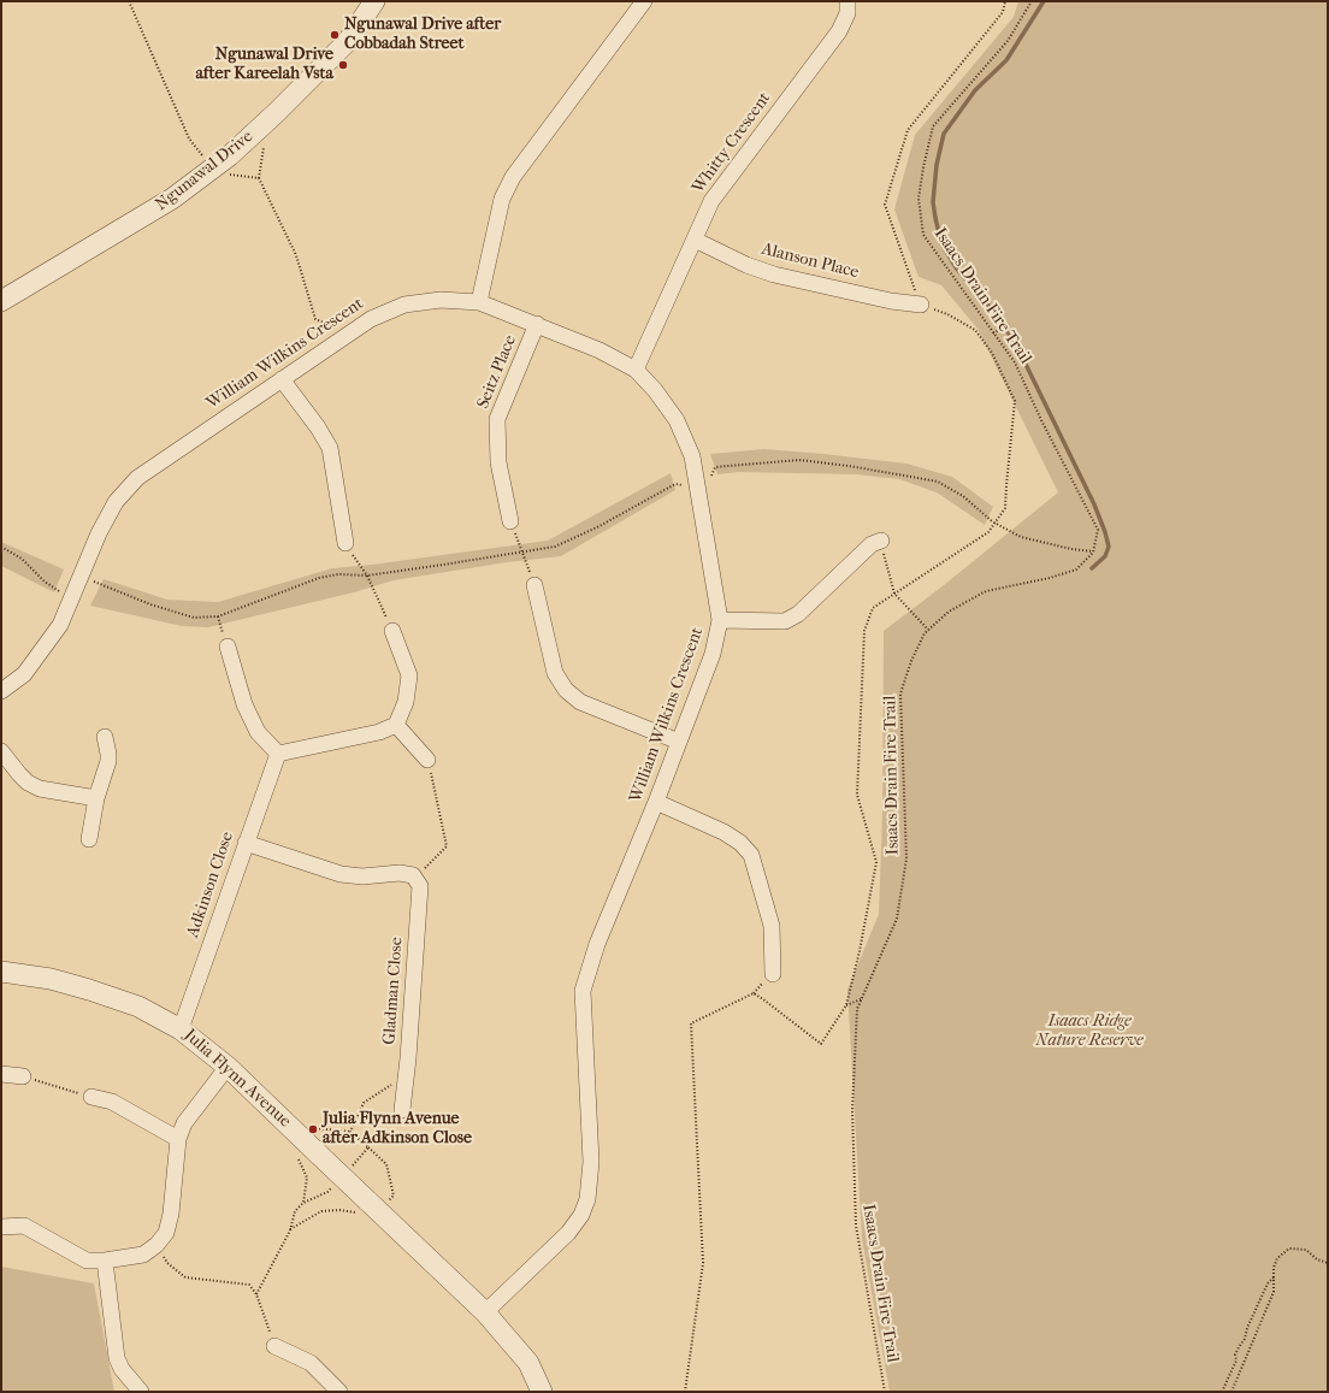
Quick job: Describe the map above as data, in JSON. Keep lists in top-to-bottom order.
{
  "streets": {
    "street": [
      "Whitty Crescent",
      "Ngunawal Drive",
      "Alanson Place",
      "William Wilkins Crescent",
      "Seitz Place",
      "Adkinson Close",
      "Gladman Close",
      "Julia Flynn Avenue"
    ],
    "path": ["Isaacs Drain Fire Trail"]
  },
  "crossings": [
    ["Whitty Crescent", "Alanson Place"],
    ["Whitty Crescent", "William Wilkins Crescent"],
    ["William Wilkins Crescent", "Seitz Place"],
    ["William Wilkins Crescent", "Julia Flynn Avenue"],
    ["Adkinson Close", "Julia Flynn Avenue"]
  ],
  "parks": ["Isaacs Ridge Nature Reserve"],
  "places": ["Ngunawal Drive after Cobbadah Street", "Ngunawal Drive after Kareelah Vsta", "Julia Flynn Avenue after Adkinson Close"]
}
